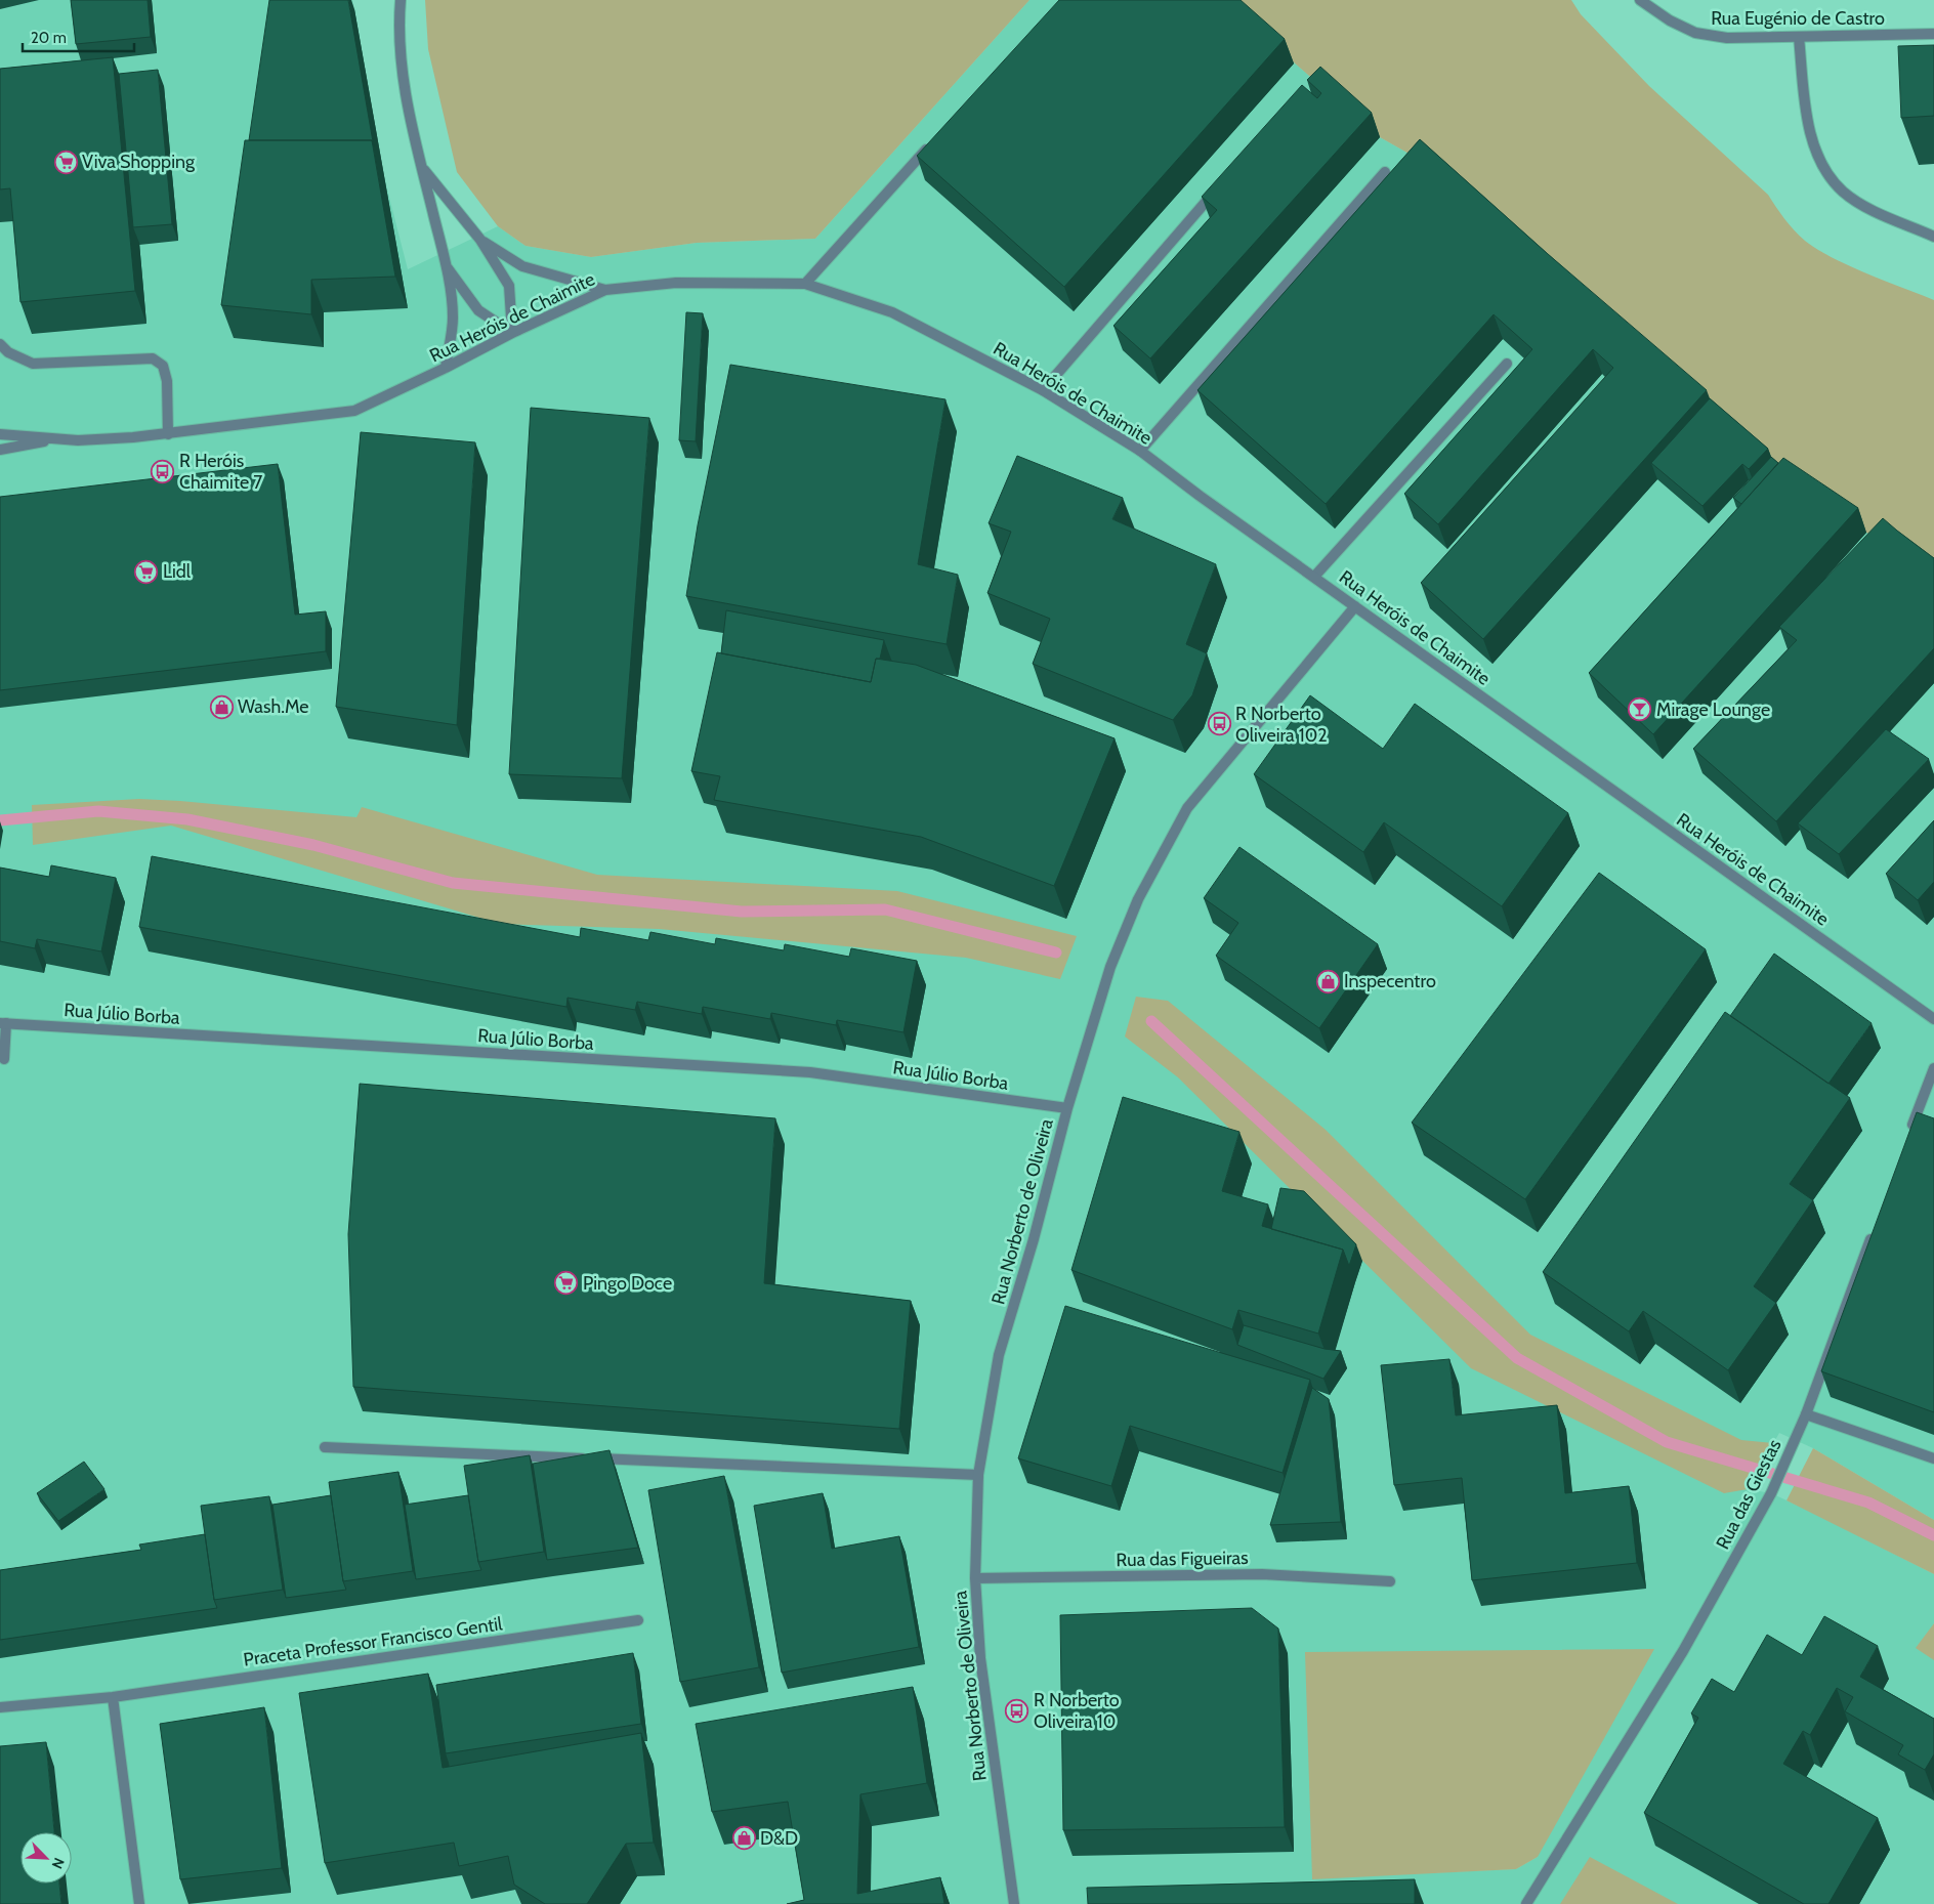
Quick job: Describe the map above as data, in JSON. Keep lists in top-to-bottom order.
{
  "streets": {
    "street": [
      "Rua Eugénio de Castro",
      "Rua Heróis de Chaimite",
      "Rua Júlio Borba",
      "Rua Norberto de Oliveira",
      "Rua das Giestas",
      "Rua das Figueiras",
      "Praceta Professor Francisco Gentil"
    ]
  },
  "crossings": [
    ["Rua Heróis de Chaimite", "Rua Norberto de Oliveira"],
    ["Rua Júlio Borba", "Rua Norberto de Oliveira"],
    ["Rua Norberto de Oliveira", "Rua das Figueiras"]
  ],
  "places": {
    "supermarket": ["Viva Shopping", "Lidl", "Pingo Doce"],
    "bus stop": ["R Heróis Chaimite 7", "R Norberto Oliveira 102", "R Norberto Oliveira 10"],
    "shop": ["Wash.Me", "Inspecentro", "D&D"],
    "bar": ["Mirage Lounge"]
  },
  "scale_bar": "20 m",
  "north": "bottom right"
}
